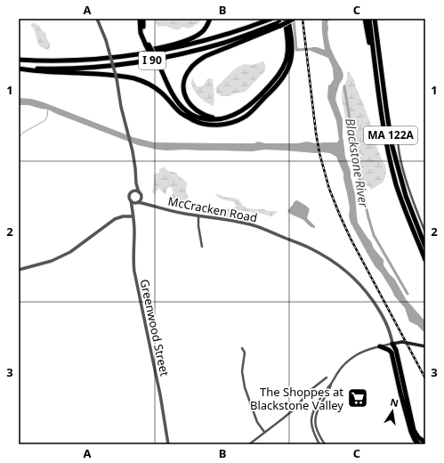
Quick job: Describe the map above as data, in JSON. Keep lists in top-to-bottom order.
{
  "streets": {
    "highway": ["I 90", "MA 122A"],
    "street": ["McCracken Road", "Greenwood Street"]
  },
  "crossings": [
    ["McCracken Road", "Greenwood Street"]
  ],
  "water": ["Blackstone River"],
  "places": {
    "supermarket": ["The Shoppes at Blackstone Valley"]
  },
  "north": "top",
  "grid": {
    "columns": ["A", "B", "C"],
    "rows": ["1", "2", "3"]
  }
}
